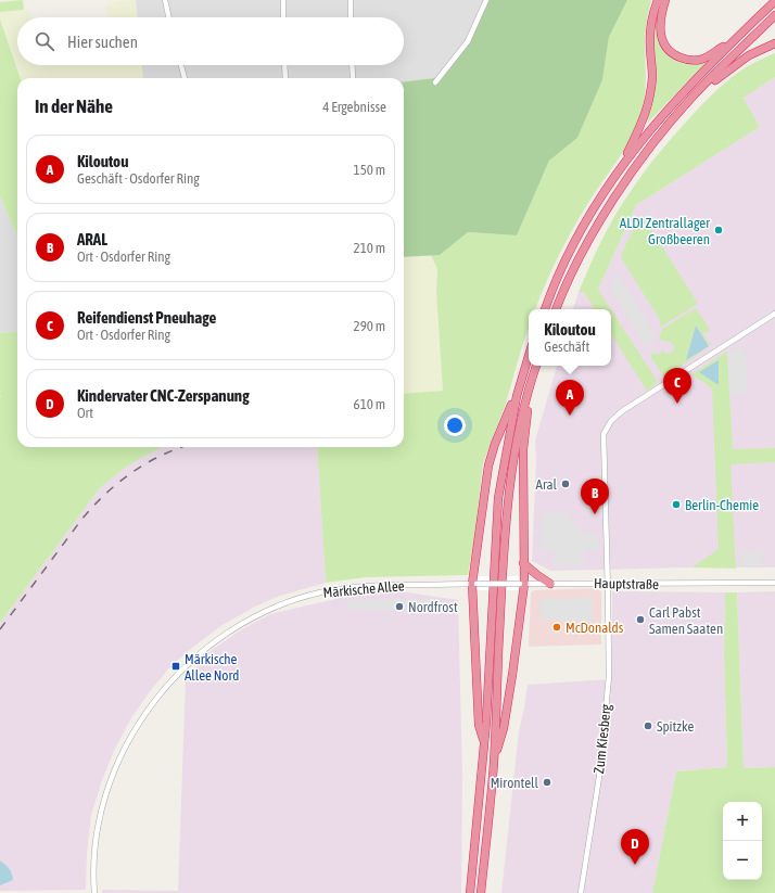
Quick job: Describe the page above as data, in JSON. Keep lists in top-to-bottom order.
{
  "streets": {
    "street": ["Hauptstraße", "Märkische Allee", "Zum Kiesberg"]
  },
  "crossings": [
    ["Hauptstraße", "Märkische Allee"],
    ["Hauptstraße", "Zum Kiesberg"]
  ],
  "places": {
    "other": [
      "ALDI Zentrallager Großbeeren",
      "Aral",
      "Berlin-Chemie",
      "Nordfrost",
      "Carl Pabst Samen Saaten",
      "McDonalds",
      "Spitzke",
      "Mirontell"
    ],
    "transit": ["Märkische Allee Nord"]
  },
  "page": {
    "search": "Hier suchen",
    "heading": ["In der Nähe", "4 Ergebnisse"],
    "list": [
      {
        "mark": "A",
        "name": "Kiloutou",
        "note": "Geschäft · Osdorfer Ring",
        "value": "150 m"
      },
      {
        "mark": "B",
        "name": "ARAL",
        "note": "Ort · Osdorfer Ring",
        "value": "210 m"
      },
      {
        "mark": "C",
        "name": "Reifendienst Pneuhage",
        "note": "Ort · Osdorfer Ring",
        "value": "290 m"
      },
      {
        "mark": "D",
        "name": "Kindervater CNC-Zerspanung",
        "note": "Ort",
        "value": "610 m"
      }
    ],
    "popup": ["Kiloutou", "Geschäft"],
    "pins": [
      "C",
      "A",
      "B",
      "D"
    ],
    "map_buttons": ["+", "−"]
  }
}
